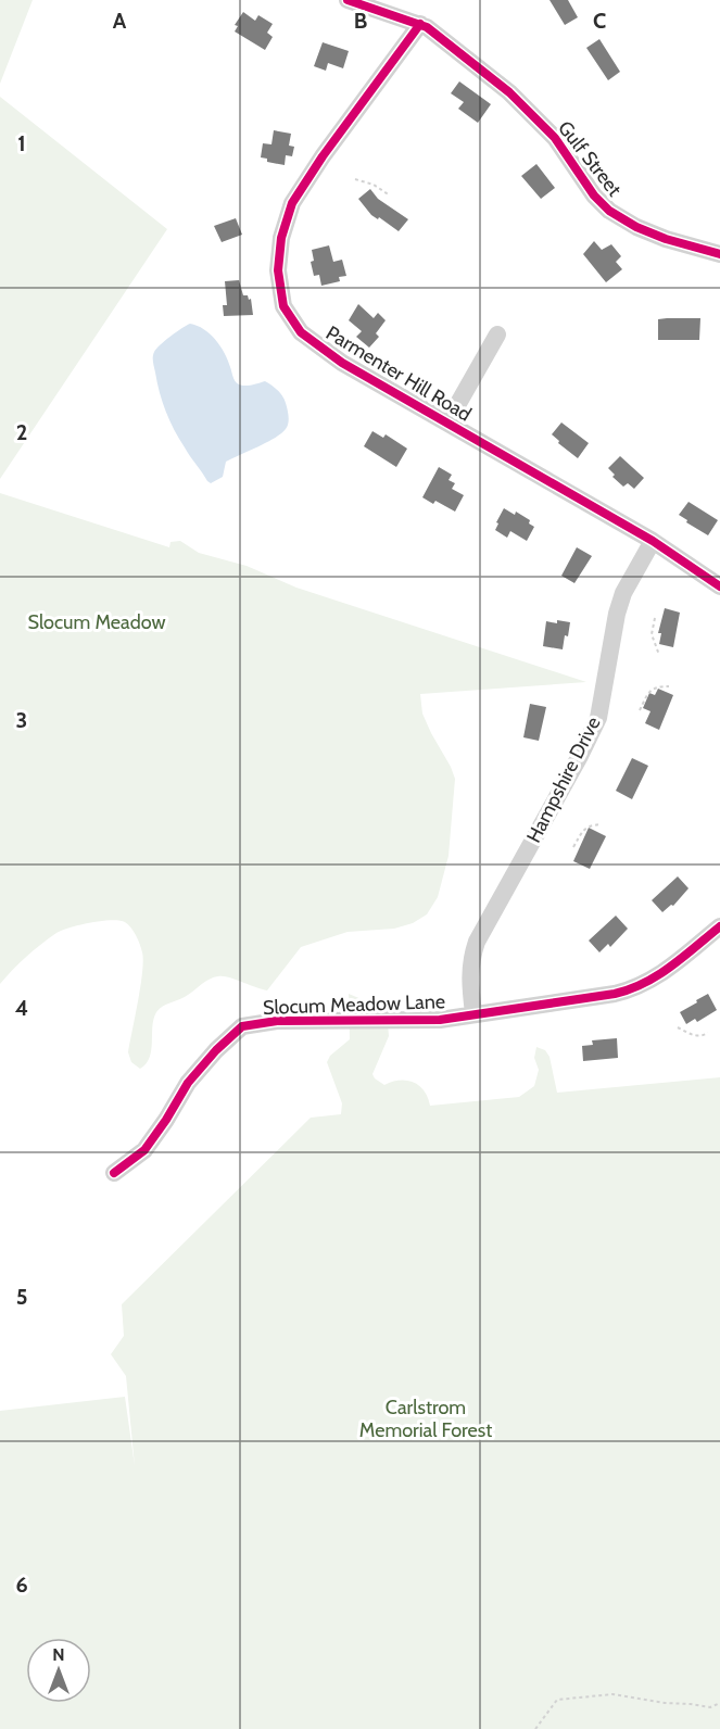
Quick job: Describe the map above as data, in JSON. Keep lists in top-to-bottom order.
{
  "streets": {
    "street": [
      "Gulf Street",
      "Parmenter Hill Road",
      "Hampshire Drive",
      "Slocum Meadow Lane"
    ]
  },
  "crossings": [
    ["Gulf Street", "Parmenter Hill Road"],
    ["Parmenter Hill Road", "Hampshire Drive"],
    ["Hampshire Drive", "Slocum Meadow Lane"]
  ],
  "parks": ["Slocum Meadow", "Carlstrom Memorial Forest"],
  "north": "top",
  "grid": {
    "columns": ["A", "B", "C"],
    "rows": [
      "1",
      "2",
      "3",
      "4",
      "5",
      "6"
    ]
  }
}
